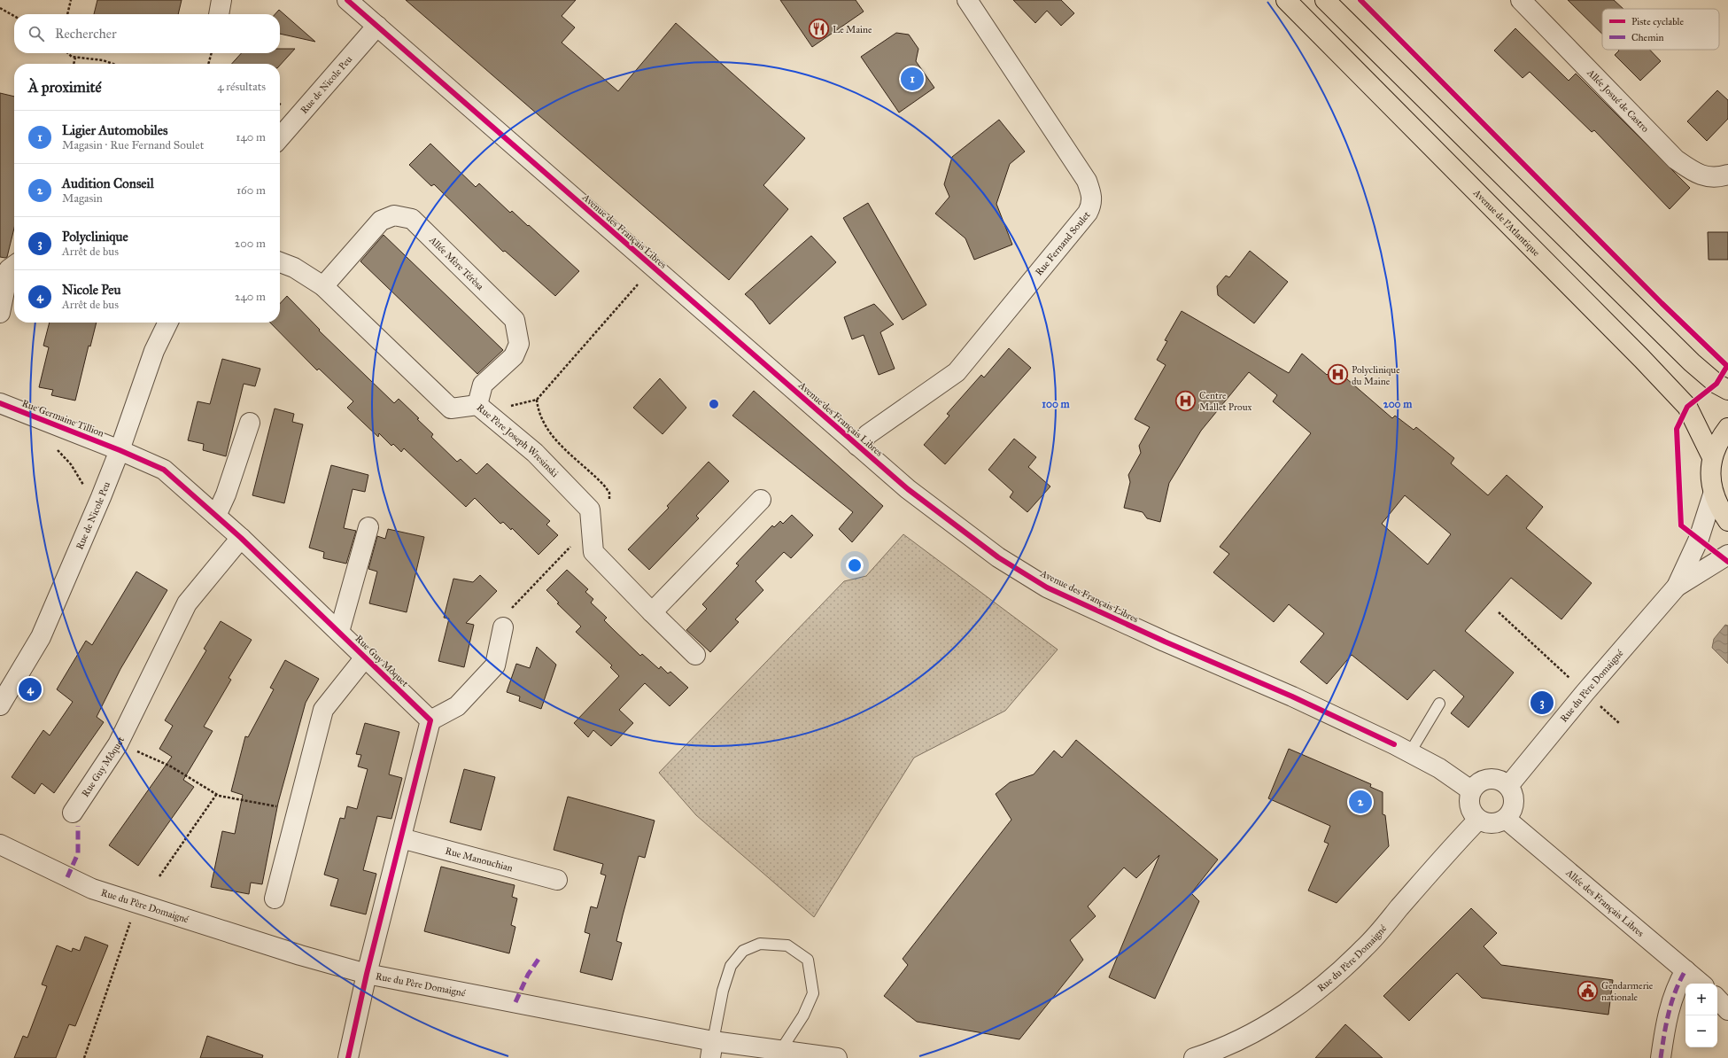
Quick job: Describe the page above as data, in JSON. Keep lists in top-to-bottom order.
{
  "streets": {
    "main road": ["Avenue de l'Atlantique"],
    "street": [
      "Rue de Nicole Peu",
      "Allée Josué de Castro",
      "Avenue des Français Libres",
      "Rue Fernand Soulet",
      "Allée Mère Térèsa",
      "Rue Germaine Tillion",
      "Rue Père Joseph Wresinski",
      "Rue Guy Môquet",
      "Rue du Père Domaigné",
      "Rue Manouchian",
      "Allée des Français Libres"
    ]
  },
  "crossings": [
    ["Rue de Nicole Peu", "Avenue des Français Libres"],
    ["Rue de Nicole Peu", "Rue Germaine Tillion"],
    ["Rue de Nicole Peu", "Rue Guy Môquet"],
    ["Avenue des Français Libres", "Rue Fernand Soulet"],
    ["Avenue des Français Libres", "Rue du Père Domaigné"],
    ["Avenue des Français Libres", "Allée des Français Libres"],
    ["Allée Mère Térèsa", "Rue Père Joseph Wresinski"],
    ["Rue Germaine Tillion", "Rue Guy Môquet"],
    ["Rue du Père Domaigné", "Allée des Français Libres"]
  ],
  "places": {
    "restaurant": ["Le Maine"],
    "hospital": ["Polyclinique du Maine", "Centre Mallet Proux"],
    "public building": ["Gendarmerie nationale"]
  },
  "legend": ["Piste cyclable", "Chemin"],
  "page": {
    "search": "Rechercher",
    "heading": ["À proximité", "4 résultats"],
    "pins": [
      "1",
      "4",
      "3",
      "2"
    ],
    "list": [
      {
        "mark": "1",
        "name": "Ligier Automobiles",
        "note": "Magasin · Rue Fernand Soulet",
        "value": "140 m"
      },
      {
        "mark": "2",
        "name": "Audition Conseil",
        "note": "Magasin",
        "value": "160 m"
      },
      {
        "mark": "3",
        "name": "Polyclinique",
        "note": "Arrêt de bus",
        "value": "200 m"
      },
      {
        "mark": "4",
        "name": "Nicole Peu",
        "note": "Arrêt de bus",
        "value": "240 m"
      }
    ],
    "map_buttons": ["+", "−"]
  },
  "rings": ["100 m", "200 m"]
}
